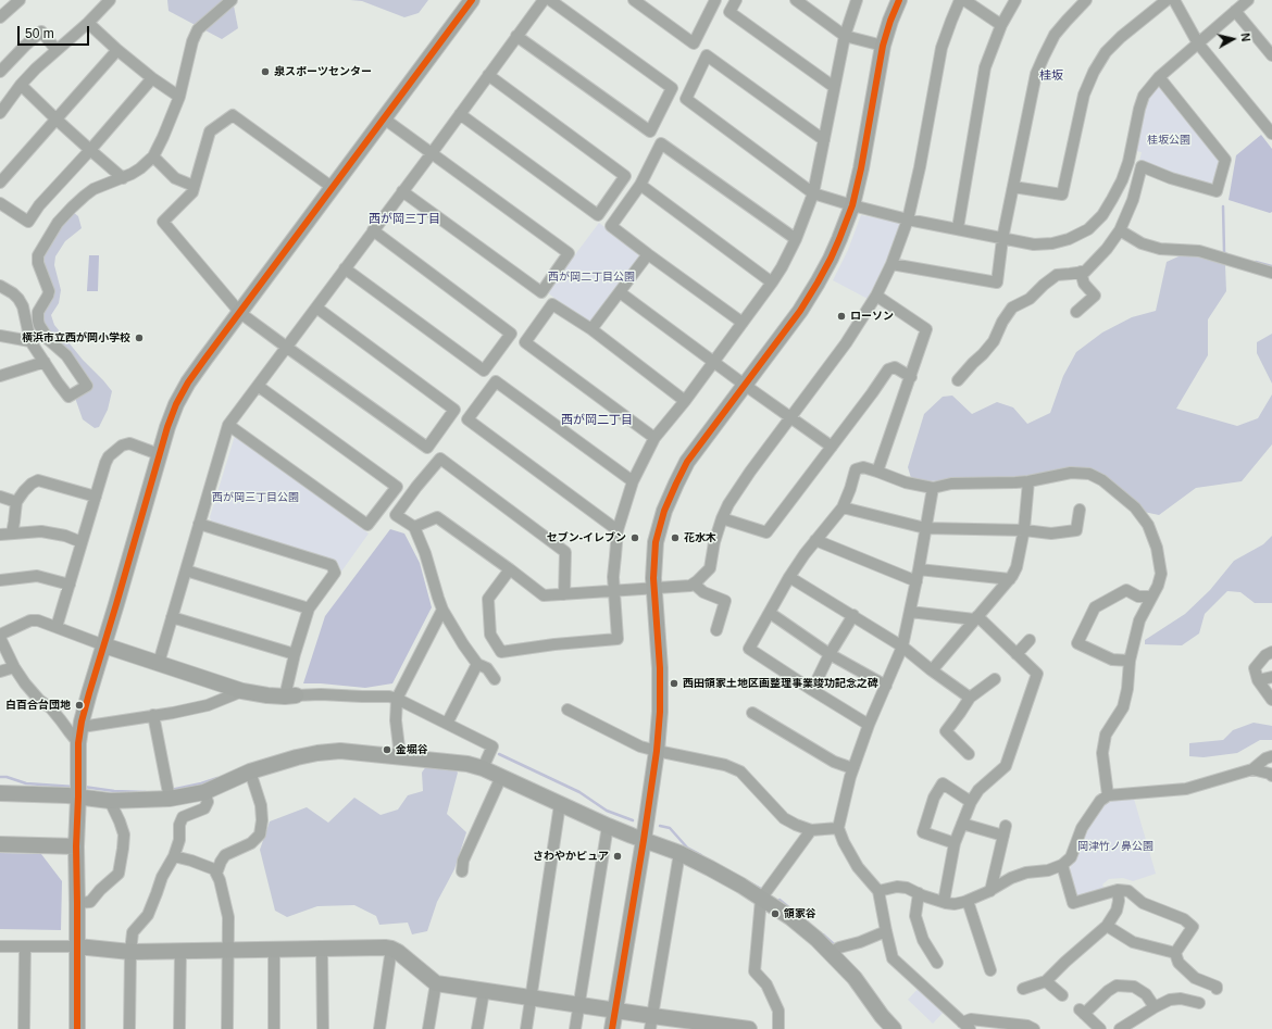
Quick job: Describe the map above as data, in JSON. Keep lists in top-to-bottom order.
{
  "districts": ["桂坂", "西が岡三丁目", "西が岡二丁目"],
  "parks": [
    "桂坂公園",
    "西が岡二丁目公園",
    "西が岡三丁目公園",
    "岡津竹ノ鼻公園"
  ],
  "places": [
    "泉スポーツセンター",
    "ローソン",
    "横浜市立西が岡小学校",
    "セブン-イレブン",
    "花水木",
    "西田領家土地区画整理事業竣功記念之碑",
    "白百合台団地",
    "金堀谷",
    "さわやかピュア",
    "領家谷"
  ],
  "scale_bar": "50 m",
  "north": "right"
}
